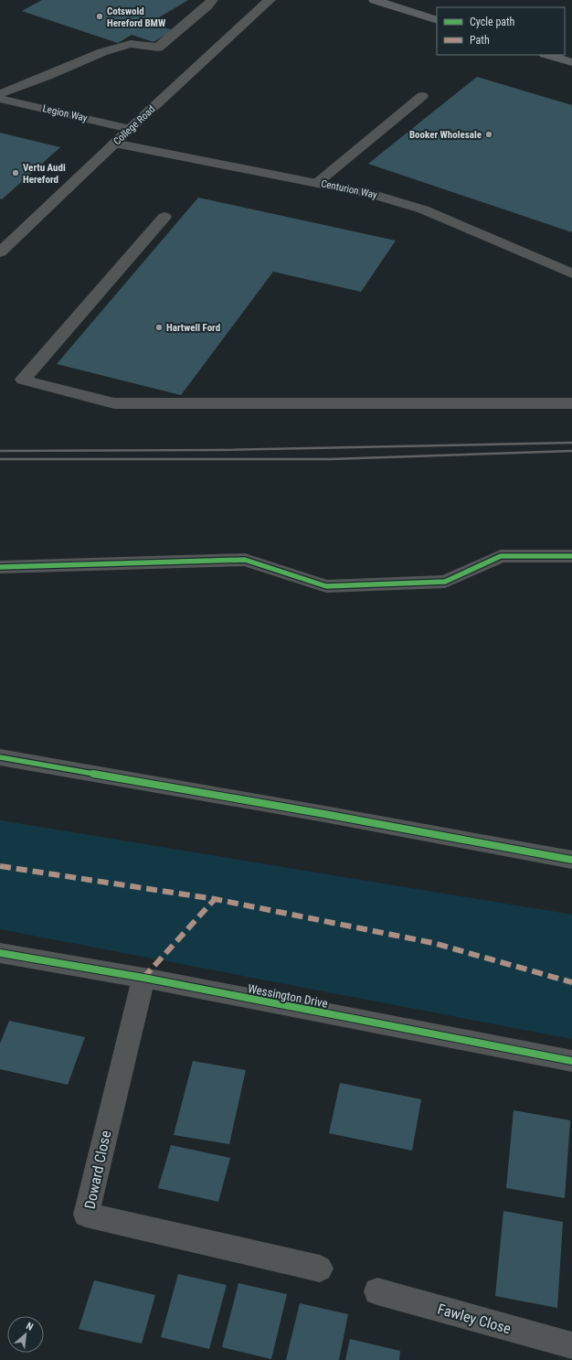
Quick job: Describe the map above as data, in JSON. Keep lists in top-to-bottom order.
{
  "streets": {
    "street": [
      "Legion Way",
      "College Road",
      "Centurion Way",
      "Wessington Drive",
      "Doward Close",
      "Fawley Close"
    ]
  },
  "crossings": [
    ["Legion Way", "College Road"],
    ["College Road", "Centurion Way"],
    ["Wessington Drive", "Doward Close"]
  ],
  "places": [
    "Cotswold Hereford BMW",
    "Booker Wholesale",
    "Vertu Audi Hereford",
    "Hartwell Ford"
  ],
  "legend": ["Cycle path", "Path"],
  "north": "top right"
}
